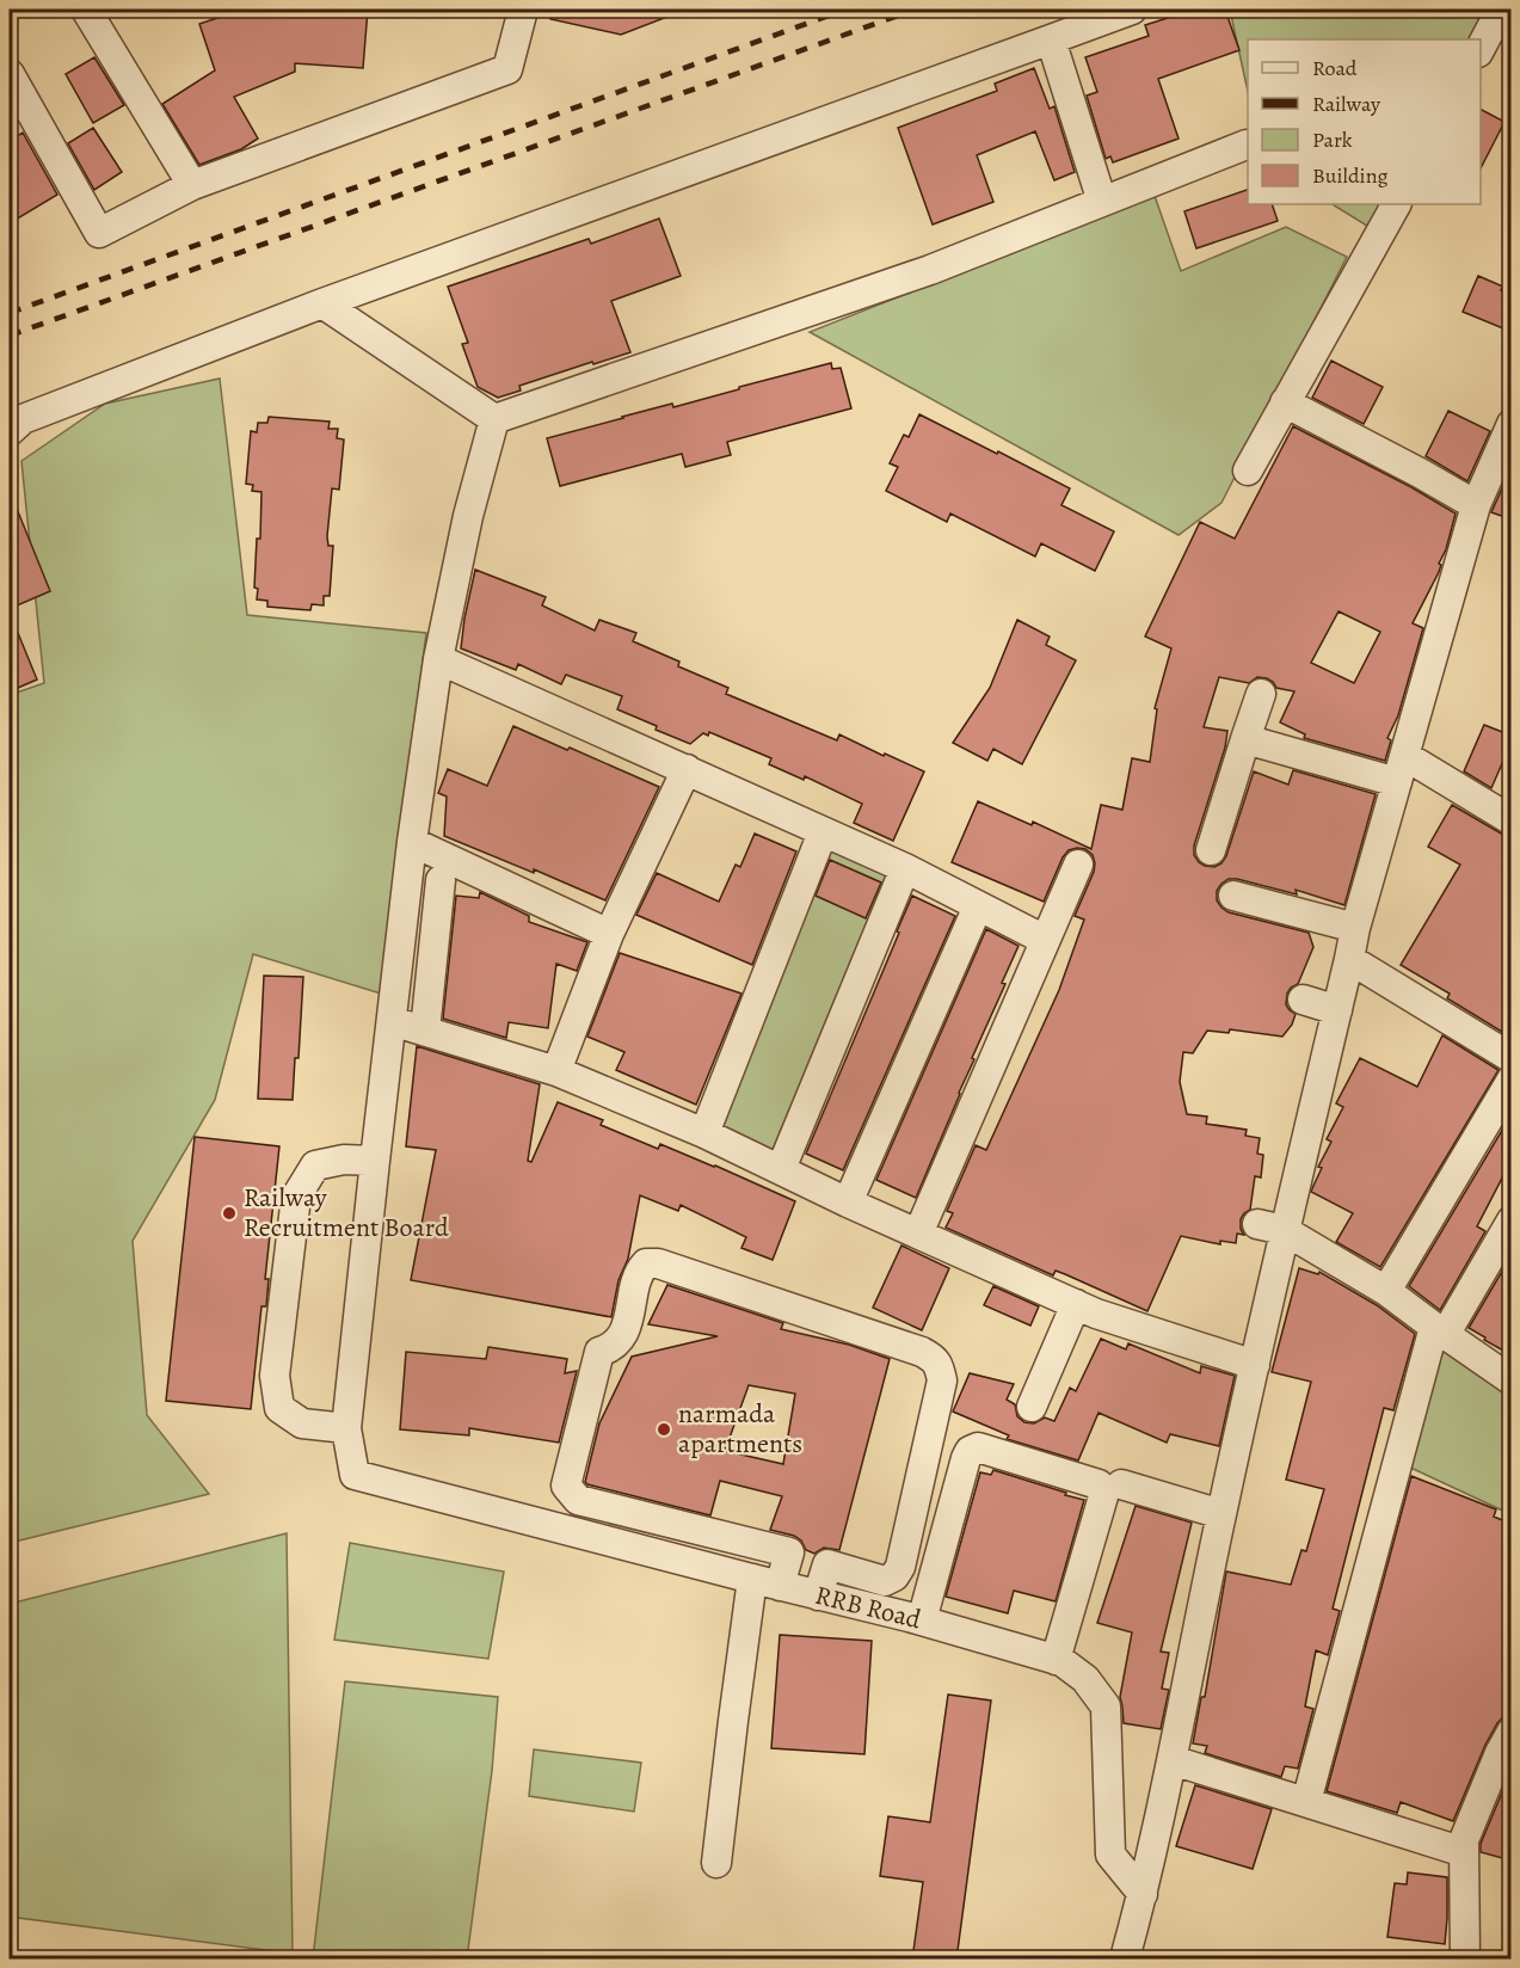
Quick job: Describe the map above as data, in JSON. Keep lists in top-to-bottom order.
{
  "streets": {
    "street": ["RRB Road"]
  },
  "places": ["Railway Recruitment Board", "narmada apartments"],
  "legend": [
    "Road",
    "Railway",
    "Park",
    "Building"
  ]
}
